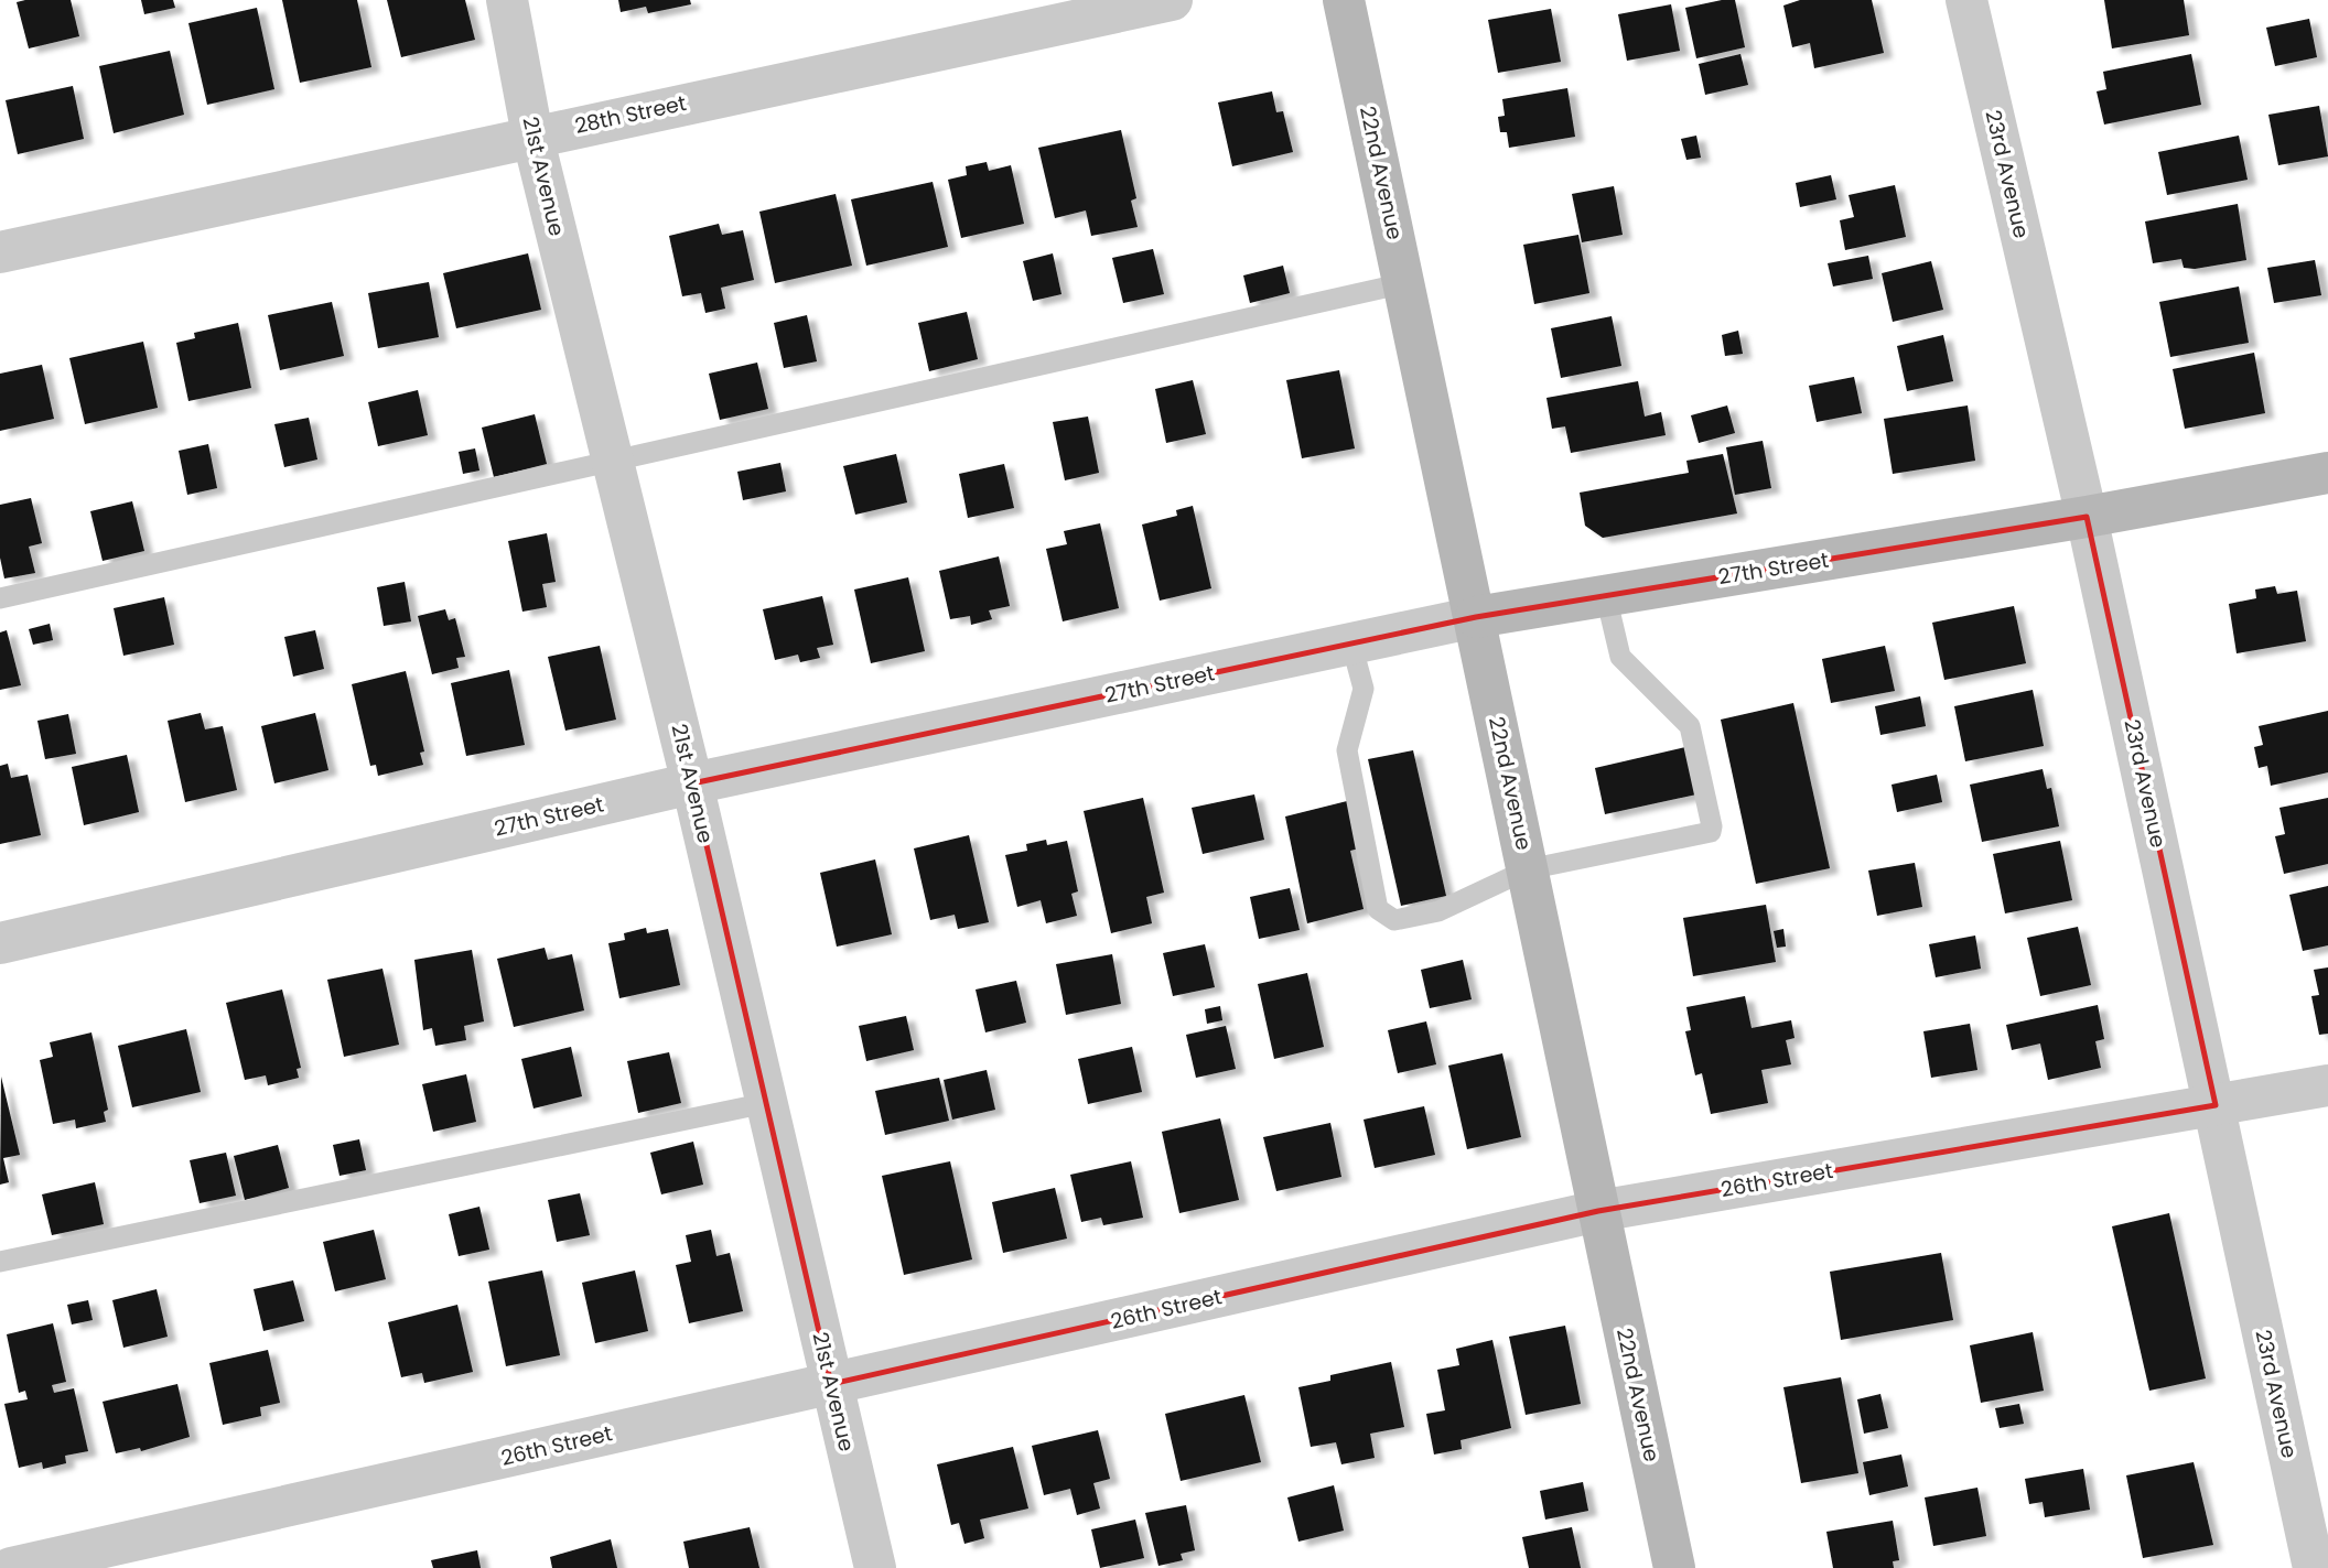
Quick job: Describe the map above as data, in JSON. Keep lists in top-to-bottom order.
{
  "streets": {
    "street": [
      "28th Street",
      "22nd Avenue",
      "23rd Avenue",
      "21st Avenue",
      "27th Street",
      "26th Street"
    ]
  },
  "crossings": [
    ["28th Street", "21st Avenue"],
    ["22nd Avenue", "27th Street"],
    ["22nd Avenue", "26th Street"],
    ["23rd Avenue", "27th Street"],
    ["23rd Avenue", "26th Street"],
    ["21st Avenue", "27th Street"],
    ["21st Avenue", "26th Street"]
  ]
}
